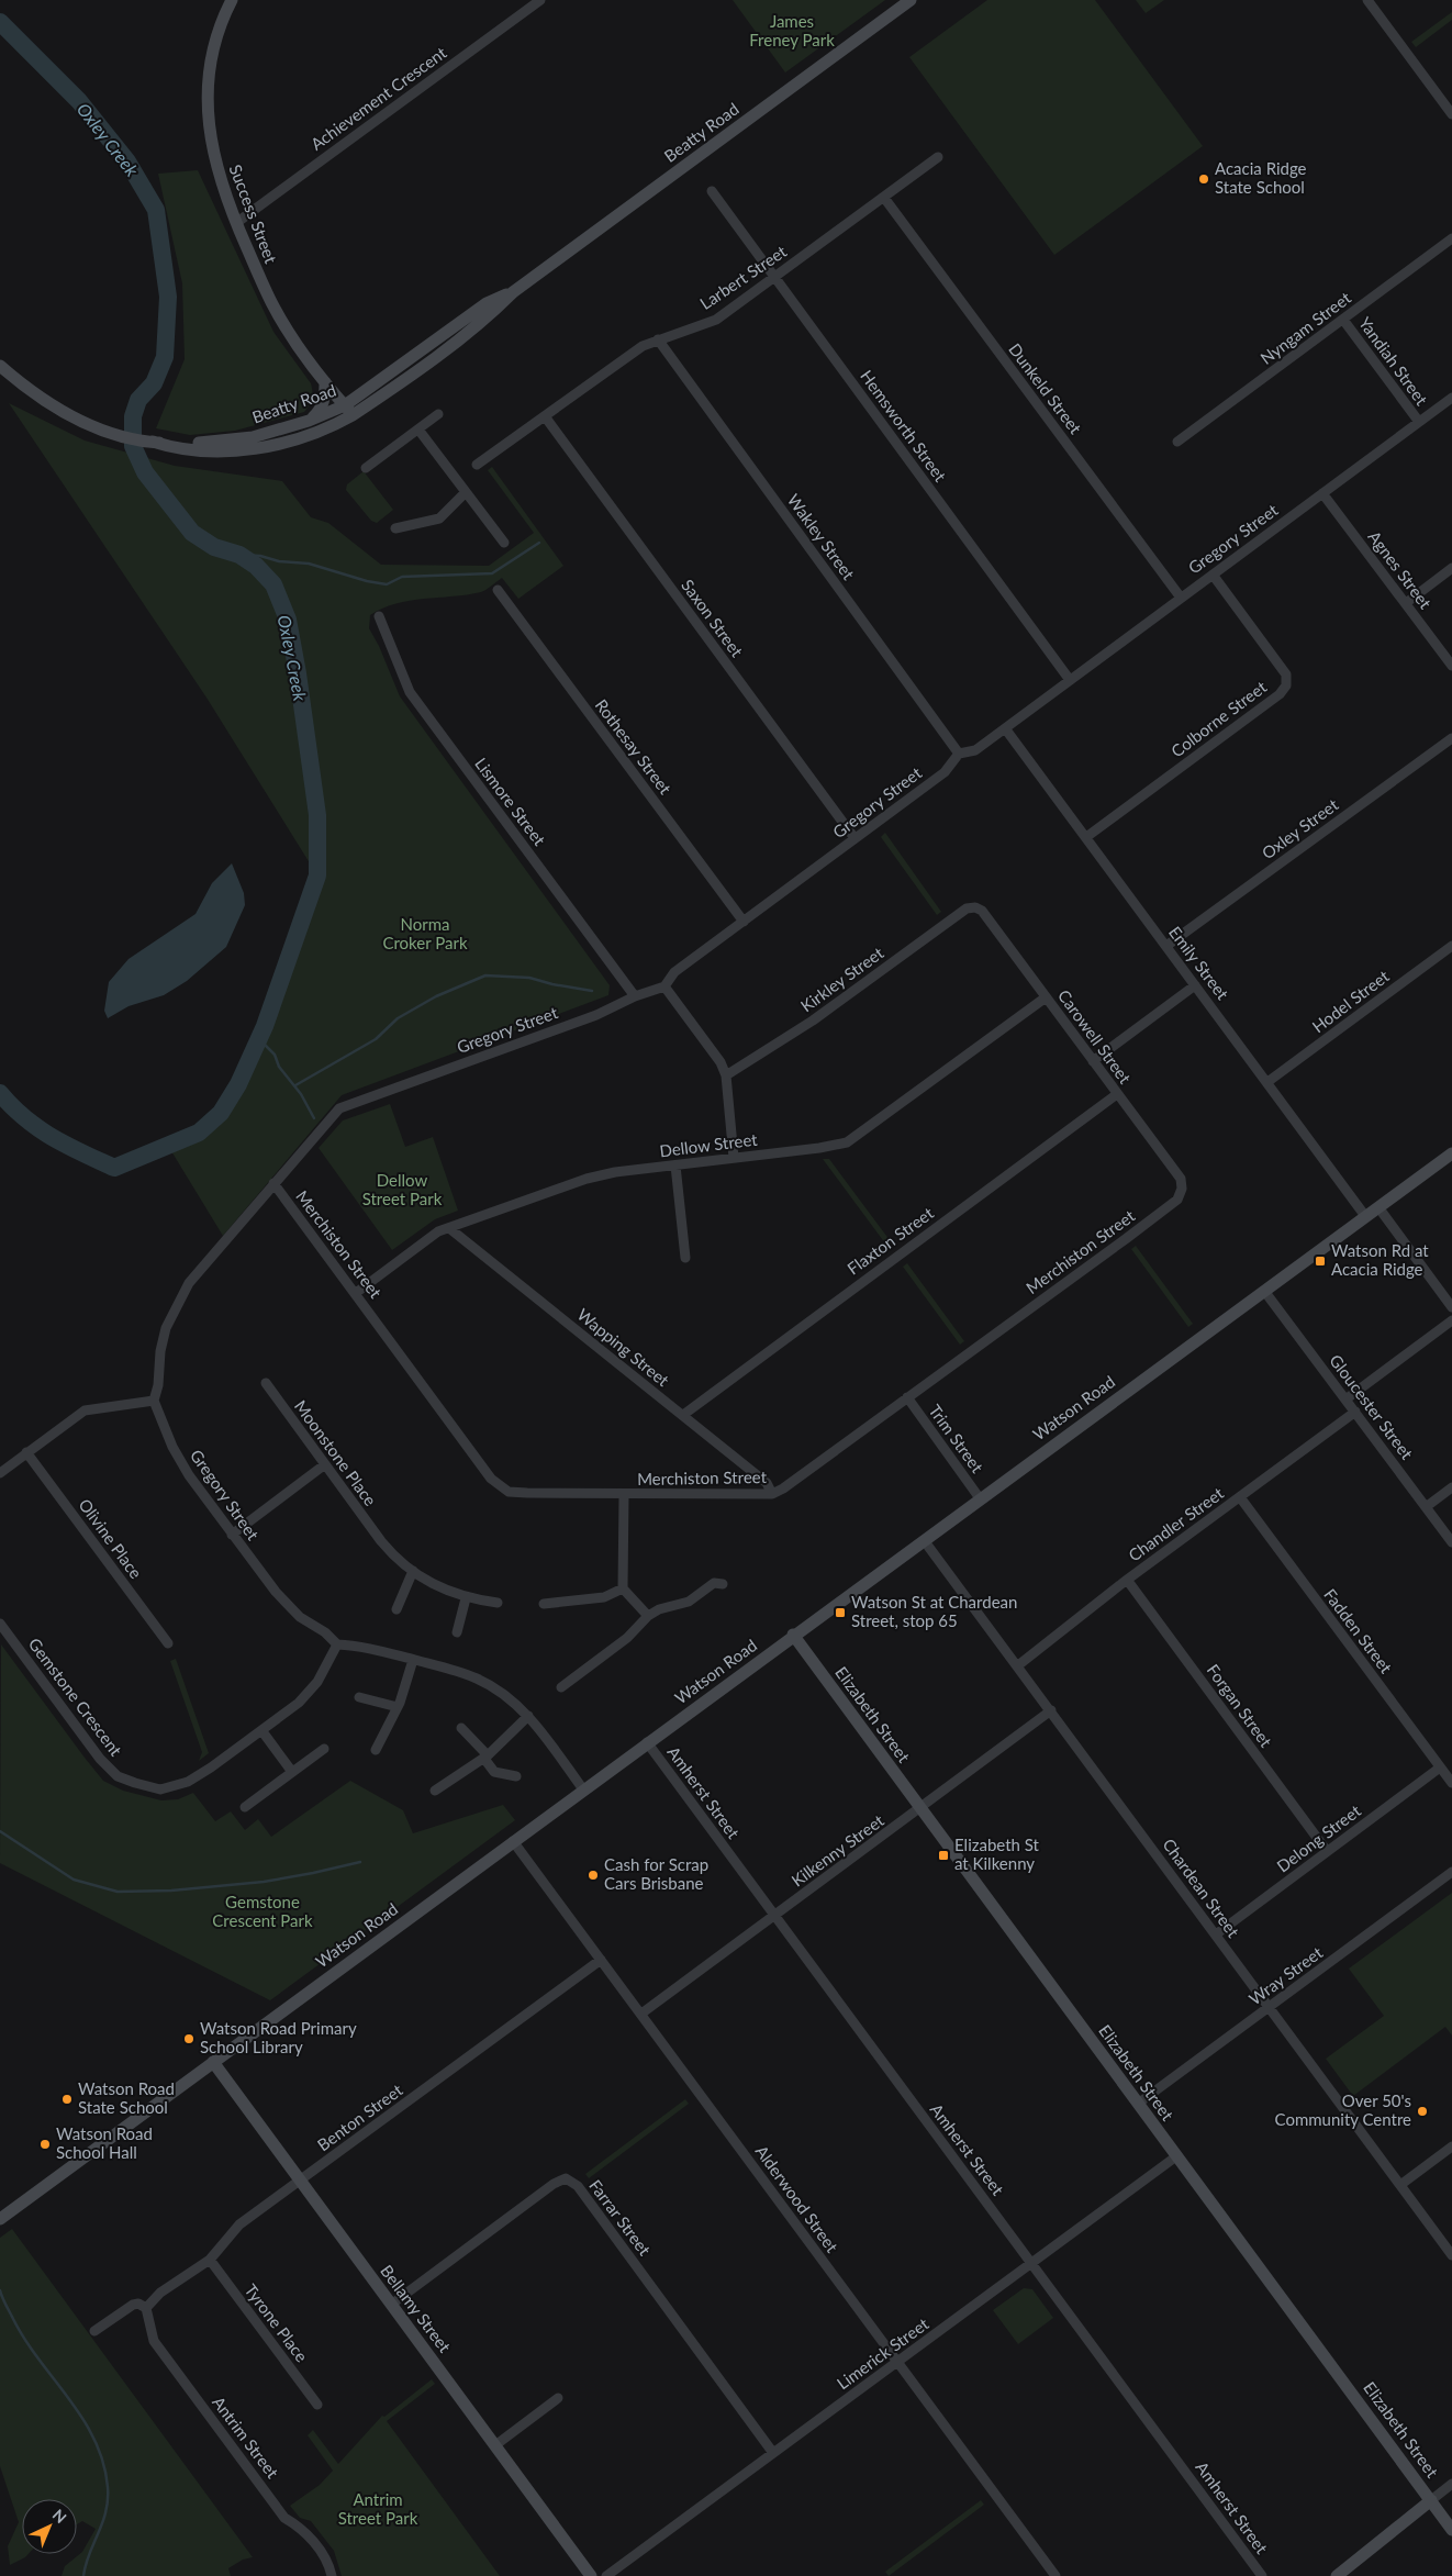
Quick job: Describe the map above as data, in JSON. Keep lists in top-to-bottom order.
{
  "streets": {
    "street": [
      "Achievement Crescent",
      "Beatty Road",
      "Success Street",
      "Larbert Street",
      "Nyngam Street",
      "Yandiah Street",
      "Dunkeld Street",
      "Hemsworth Street",
      "Wakley Street",
      "Gregory Street",
      "Agnes Street",
      "Saxon Street",
      "Colborne Street",
      "Rothesay Street",
      "Lismore Street",
      "Oxley Street",
      "Emily Street",
      "Kirkley Street",
      "Hodel Street",
      "Carowell Street",
      "Dellow Street",
      "Flaxton Street",
      "Merchiston Street",
      "Wapping Street",
      "Gloucester Street",
      "Watson Road",
      "Trim Street",
      "Moonstone Place",
      "Chandler Street",
      "Olivine Place",
      "Fadden Street",
      "Gemstone Crescent",
      "Forgan Street",
      "Elizabeth Street",
      "Amherst Street",
      "Delong Street",
      "Kilkenny Street",
      "Chardean Street",
      "Wray Street",
      "Benton Street",
      "Alderwood Street",
      "Farrar Street",
      "Bellamy Street",
      "Tyrone Place",
      "Limerick Street",
      "Antrim Street"
    ]
  },
  "crossings": [
    ["Achievement Crescent", "Success Street"],
    ["Beatty Road", "Success Street"],
    ["Larbert Street", "Dunkeld Street"],
    ["Larbert Street", "Hemsworth Street"],
    ["Larbert Street", "Wakley Street"],
    ["Larbert Street", "Saxon Street"],
    ["Nyngam Street", "Yandiah Street"],
    ["Yandiah Street", "Gregory Street"],
    ["Dunkeld Street", "Gregory Street"],
    ["Hemsworth Street", "Gregory Street"],
    ["Wakley Street", "Gregory Street"],
    ["Gregory Street", "Agnes Street"],
    ["Gregory Street", "Saxon Street"],
    ["Gregory Street", "Colborne Street"],
    ["Gregory Street", "Rothesay Street"],
    ["Gregory Street", "Lismore Street"],
    ["Gregory Street", "Emily Street"],
    ["Gregory Street", "Merchiston Street"],
    ["Gregory Street", "Gemstone Crescent"],
    ["Colborne Street", "Emily Street"],
    ["Oxley Street", "Emily Street"],
    ["Emily Street", "Hodel Street"],
    ["Emily Street", "Watson Road"],
    ["Kirkley Street", "Carowell Street"],
    ["Carowell Street", "Dellow Street"],
    ["Carowell Street", "Flaxton Street"],
    ["Carowell Street", "Merchiston Street"],
    ["Dellow Street", "Merchiston Street"],
    ["Dellow Street", "Wapping Street"],
    ["Flaxton Street", "Wapping Street"],
    ["Merchiston Street", "Wapping Street"],
    ["Merchiston Street", "Trim Street"],
    ["Gloucester Street", "Watson Road"],
    ["Gloucester Street", "Chandler Street"],
    ["Watson Road", "Trim Street"],
    ["Watson Road", "Elizabeth Street"],
    ["Watson Road", "Amherst Street"],
    ["Watson Road", "Chardean Street"],
    ["Watson Road", "Alderwood Street"],
    ["Watson Road", "Bellamy Street"],
    ["Chandler Street", "Fadden Street"],
    ["Chandler Street", "Forgan Street"],
    ["Chandler Street", "Chardean Street"],
    ["Fadden Street", "Delong Street"],
    ["Forgan Street", "Delong Street"],
    ["Elizabeth Street", "Kilkenny Street"],
    ["Elizabeth Street", "Wray Street"],
    ["Elizabeth Street", "Limerick Street"],
    ["Amherst Street", "Kilkenny Street"],
    ["Amherst Street", "Limerick Street"],
    ["Delong Street", "Chardean Street"],
    ["Kilkenny Street", "Chardean Street"],
    ["Kilkenny Street", "Alderwood Street"],
    ["Chardean Street", "Wray Street"],
    ["Benton Street", "Alderwood Street"],
    ["Benton Street", "Bellamy Street"],
    ["Benton Street", "Tyrone Place"],
    ["Benton Street", "Antrim Street"],
    ["Alderwood Street", "Limerick Street"],
    ["Farrar Street", "Bellamy Street"],
    ["Farrar Street", "Limerick Street"]
  ],
  "water": ["Oxley Creek"],
  "parks": [
    "James Freney Park",
    "Norma Croker Park",
    "Dellow Street Park",
    "Gemstone Crescent Park",
    "Antrim Street Park"
  ],
  "places": {
    "other": [
      "Acacia Ridge State School",
      "Cash for Scrap Cars Brisbane",
      "Watson Road Primary School Library",
      "Watson Road State School",
      "Over 50's Community Centre",
      "Watson Road School Hall"
    ],
    "transit": ["Watson Rd at Acacia Ridge", "Watson St at Chardean Street, stop 65", "Elizabeth St at Kilkenny"]
  },
  "north": "top right"
}
